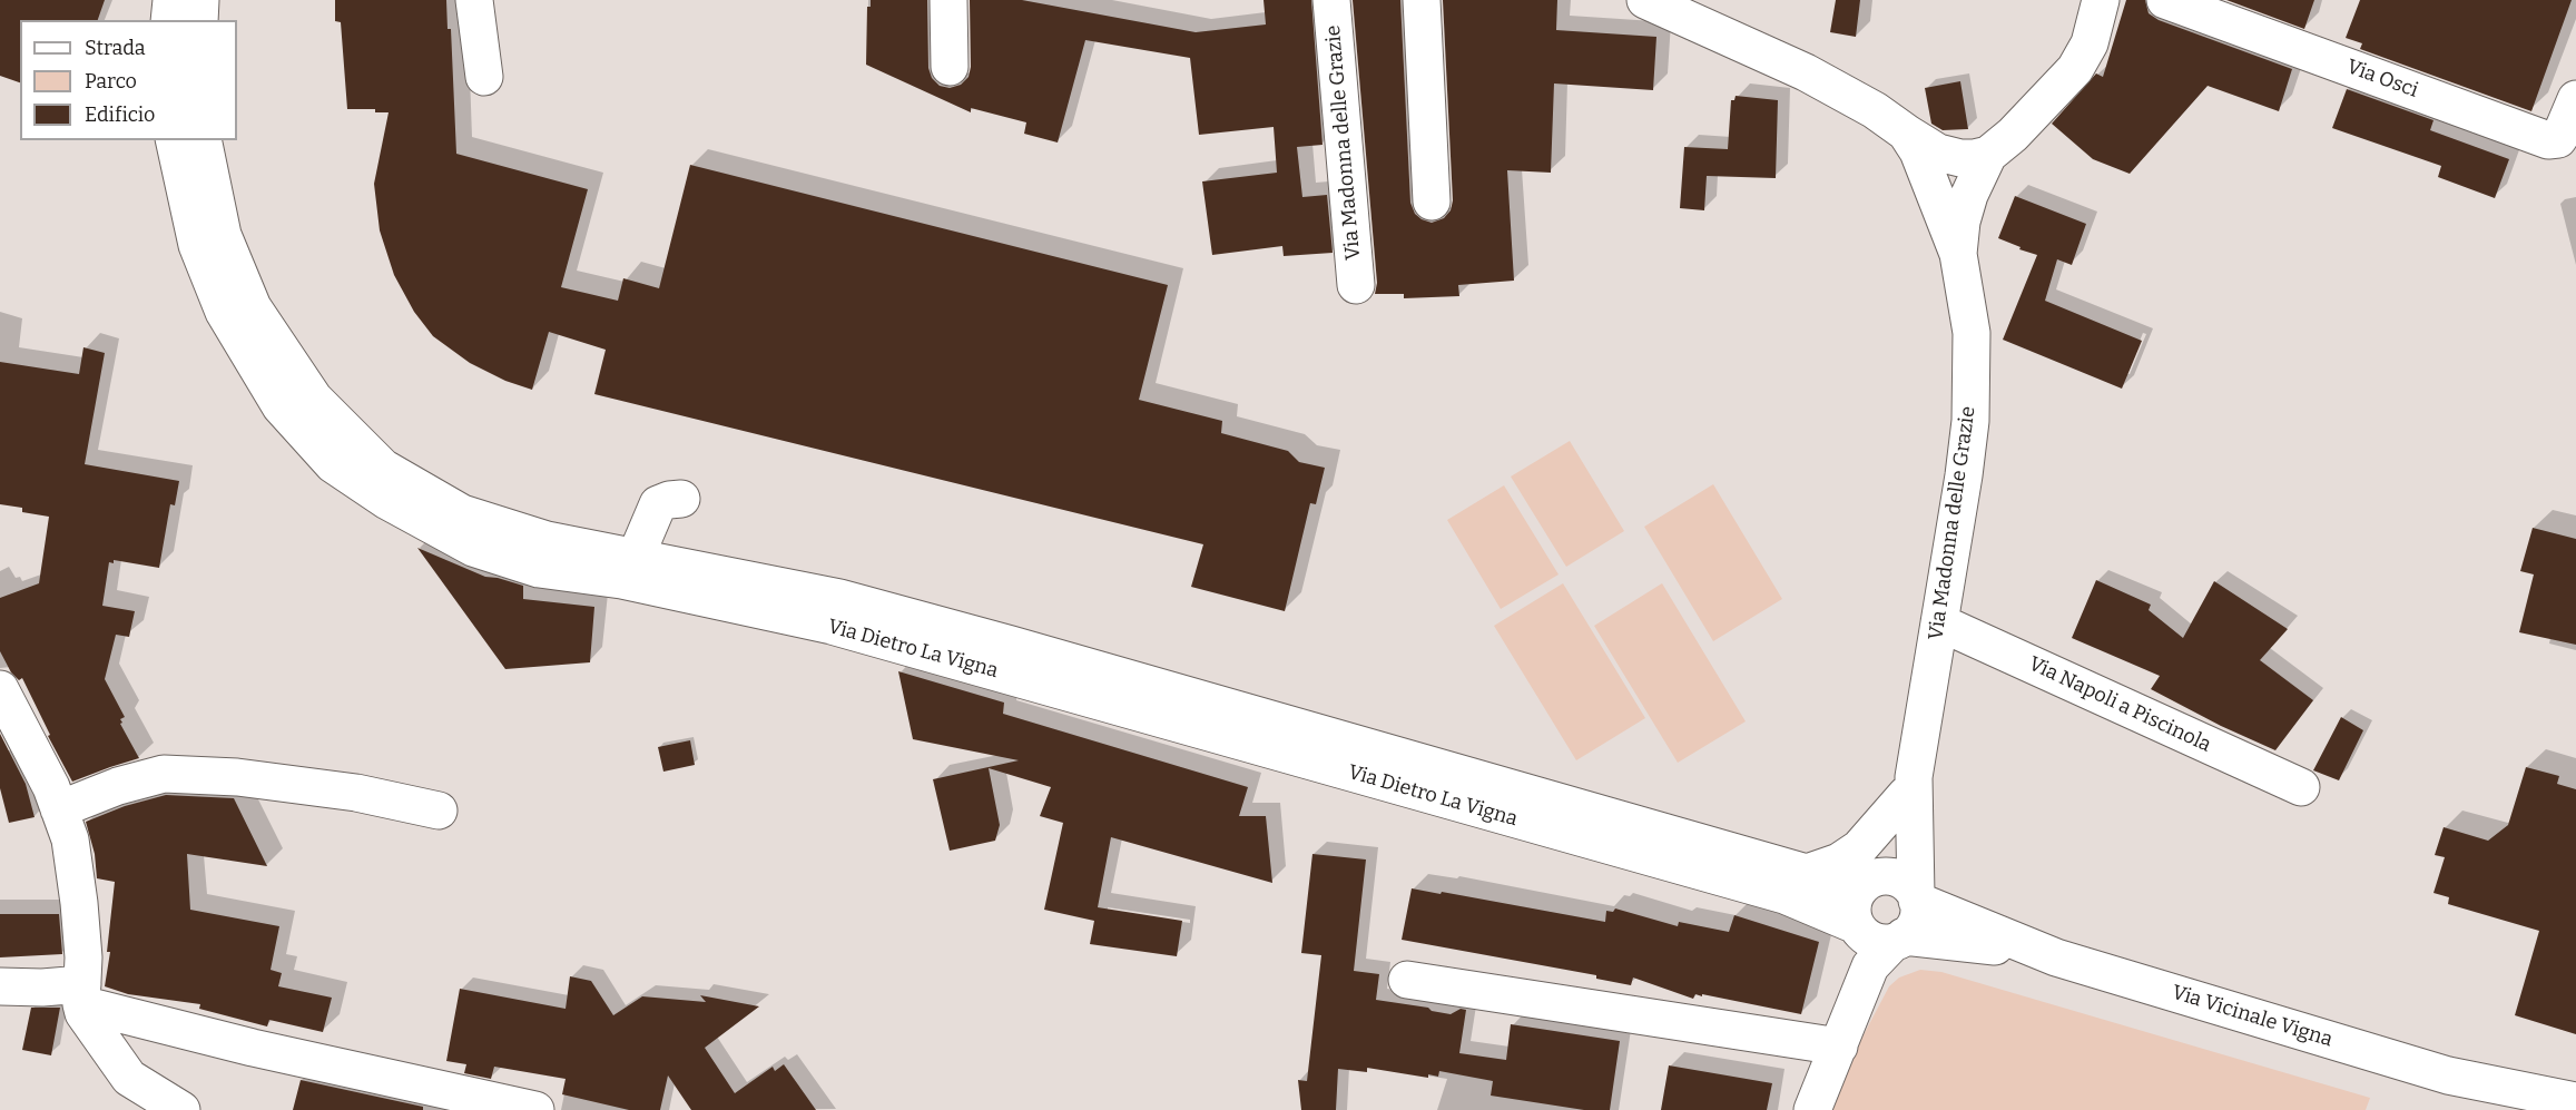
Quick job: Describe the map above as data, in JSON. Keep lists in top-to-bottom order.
{
  "streets": {
    "street": [
      "Via Osci",
      "Via Madonna delle Grazie",
      "Via Dietro La Vigna",
      "Via Napoli a Piscinola",
      "Via Vicinale Vigna"
    ]
  },
  "crossings": [
    ["Via Madonna delle Grazie", "Via Dietro La Vigna"],
    ["Via Madonna delle Grazie", "Via Napoli a Piscinola"],
    ["Via Madonna delle Grazie", "Via Vicinale Vigna"],
    ["Via Dietro La Vigna", "Via Vicinale Vigna"]
  ],
  "legend": ["Strada", "Parco", "Edificio"]
}
